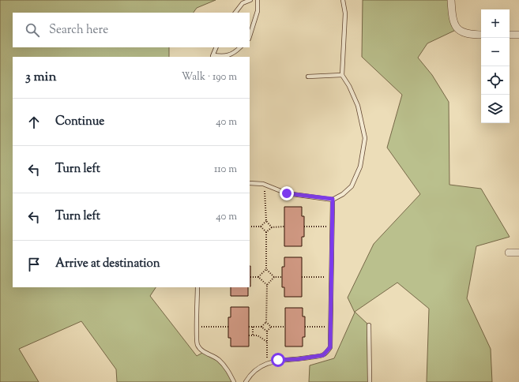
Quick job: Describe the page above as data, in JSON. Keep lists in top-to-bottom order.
{
  "page": {
    "map_buttons": ["+", "−"],
    "search": "Search here",
    "heading": ["3 min", "Walk · 190 m"],
    "list": [
      ["Continue", "40 m"],
      ["Turn left", "110 m"],
      ["Turn left", "40 m"],
      "Arrive at destination"
    ]
  }
}
